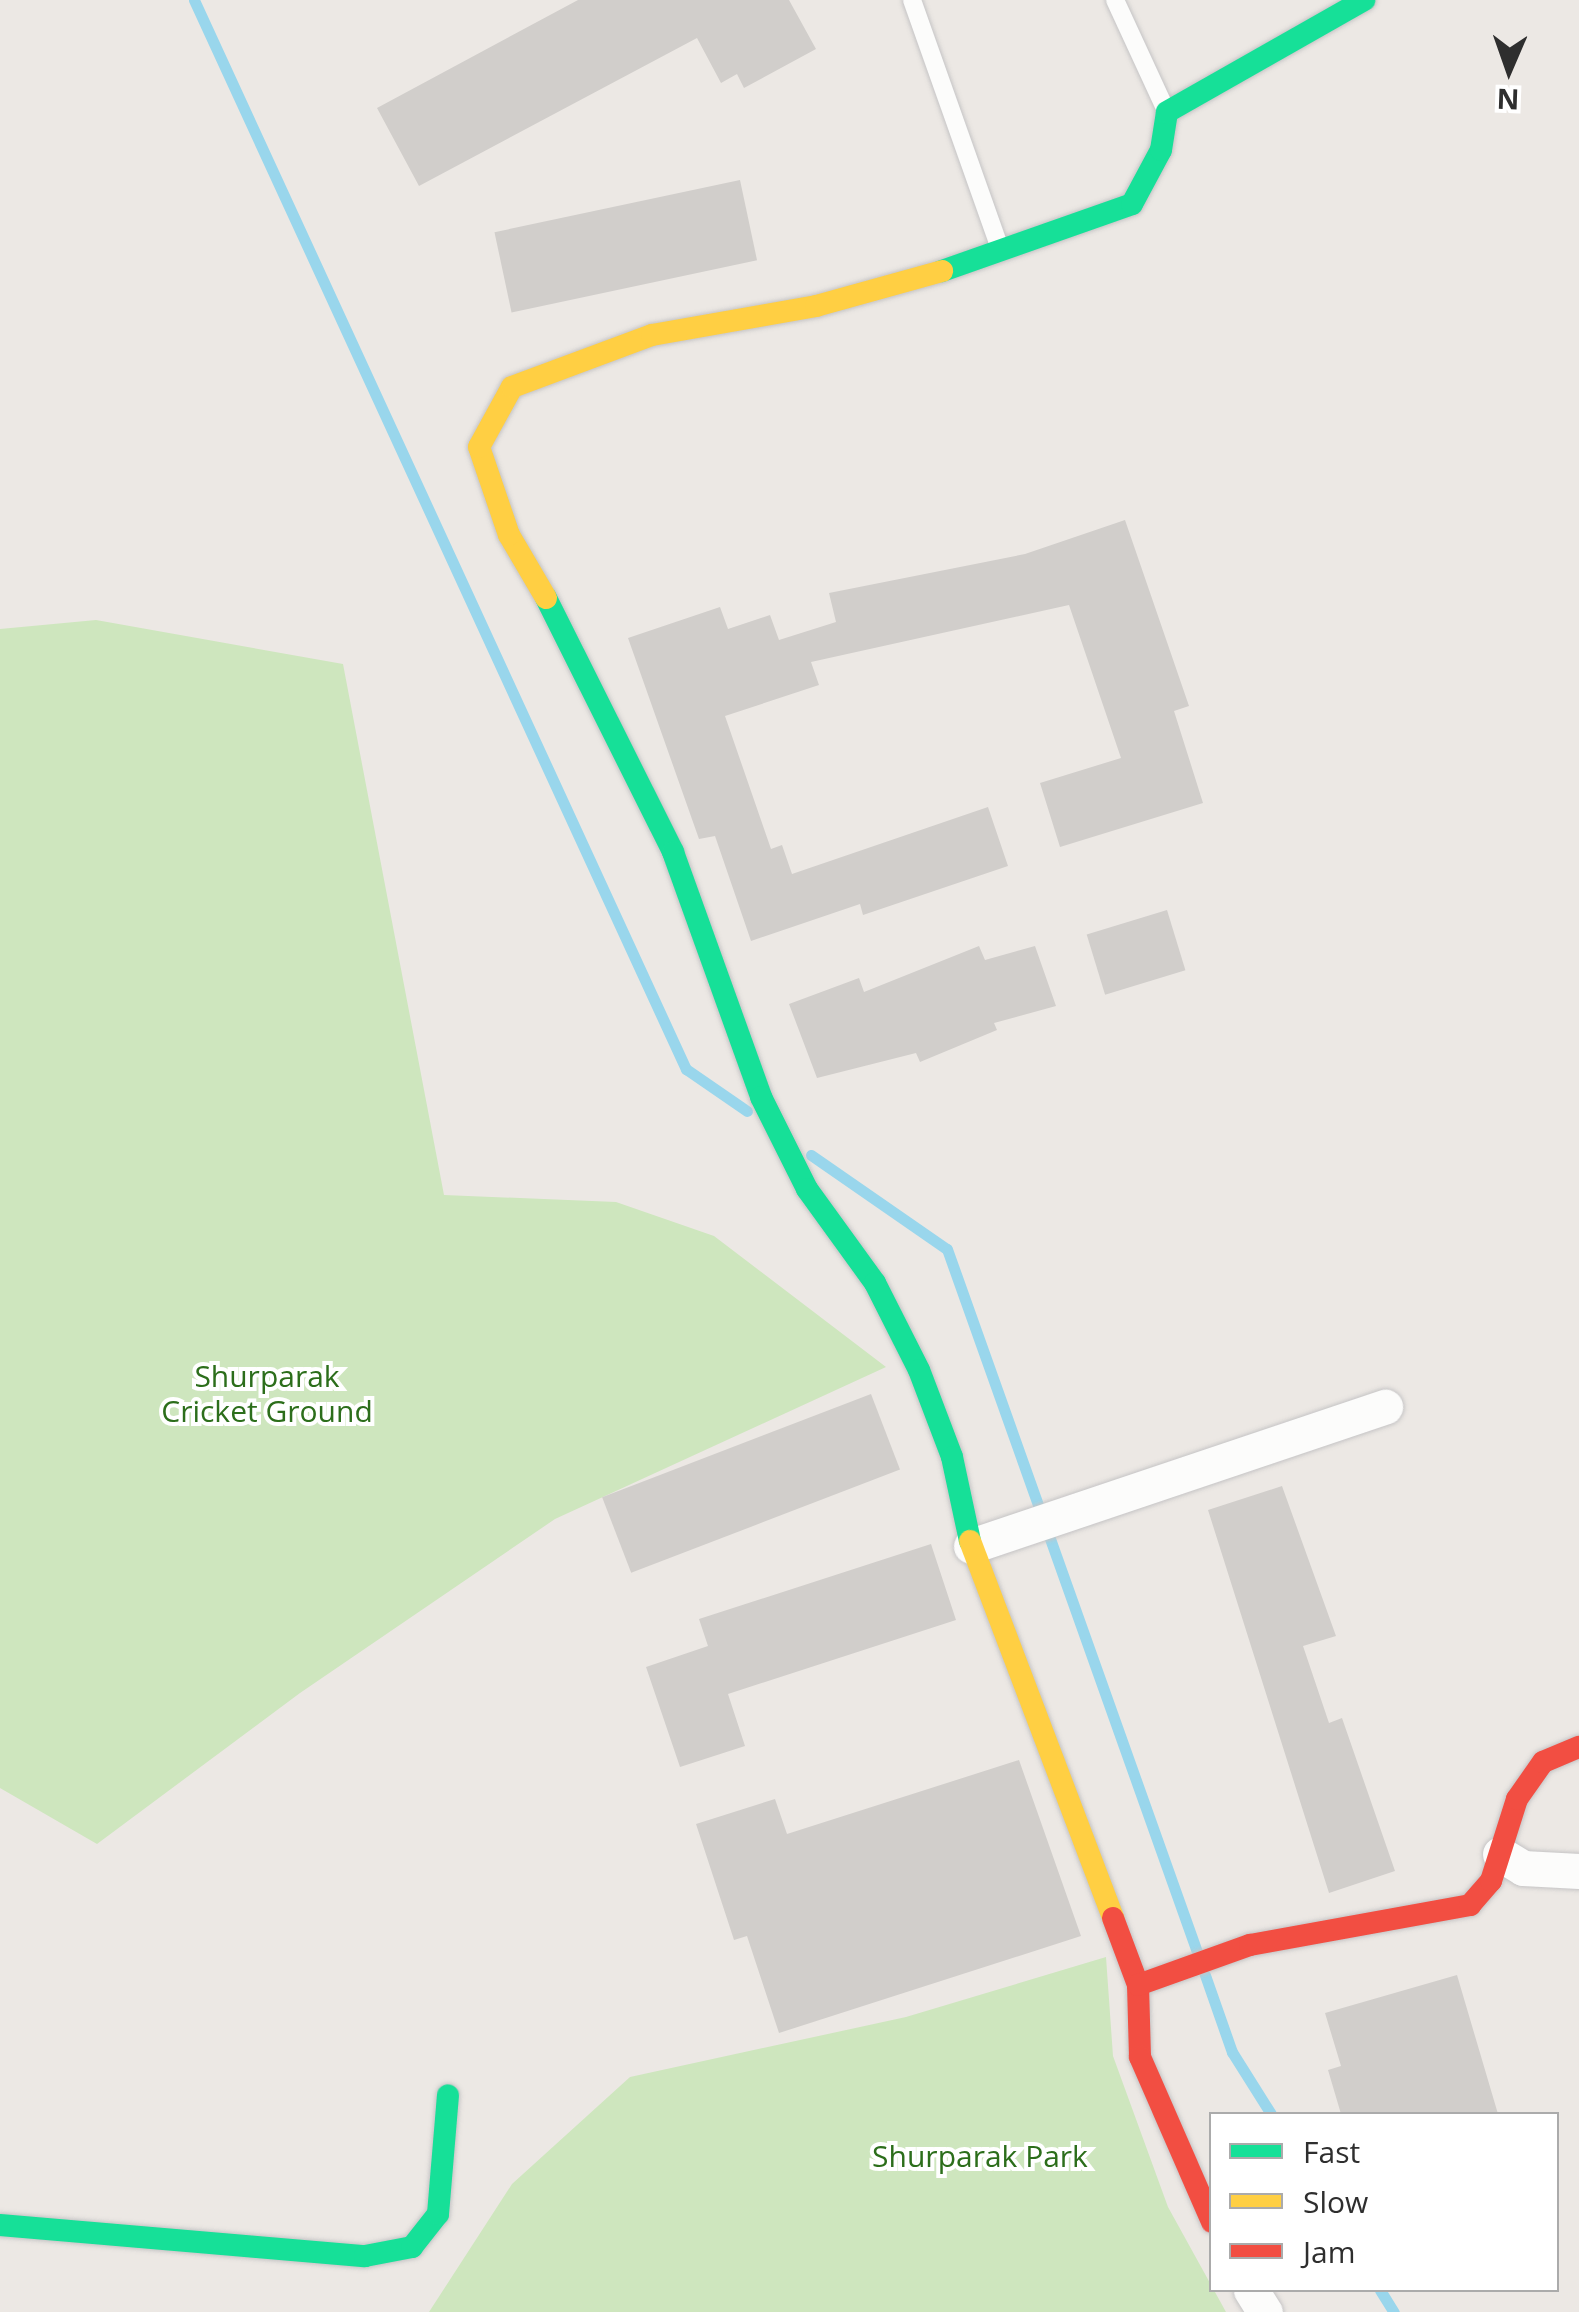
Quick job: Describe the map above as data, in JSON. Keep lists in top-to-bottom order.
{
  "parks": ["Shurparak Cricket Ground", "Shurparak Park"],
  "legend": ["Fast", "Slow", "Jam"],
  "north": "bottom"
}
